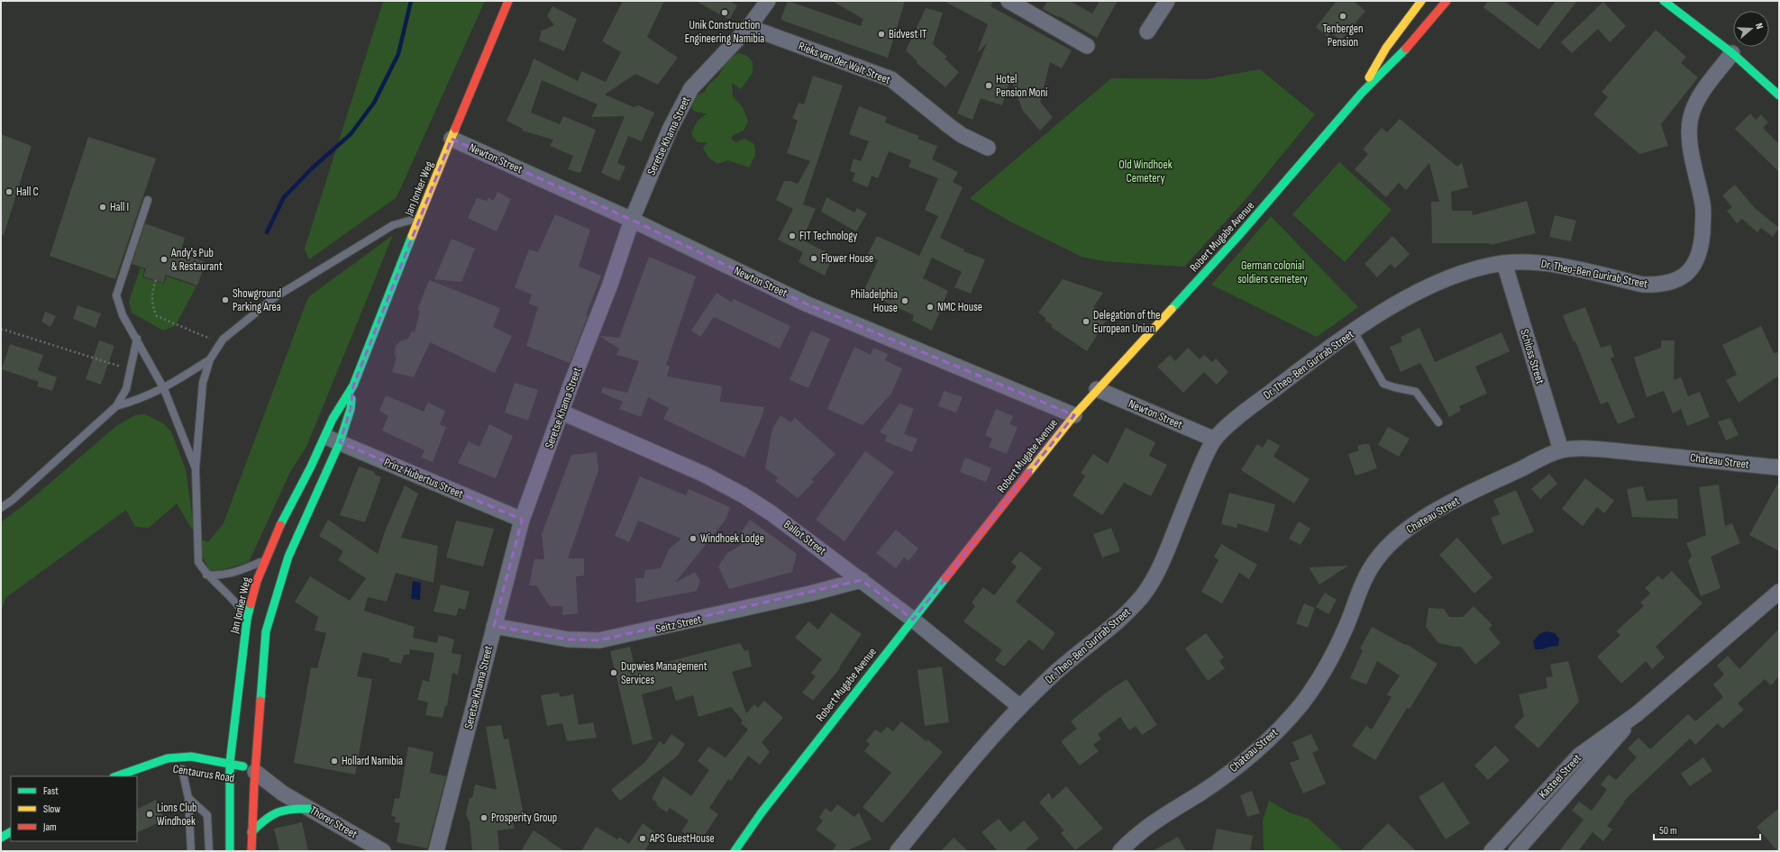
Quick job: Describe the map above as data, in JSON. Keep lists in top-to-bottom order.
{
  "streets": {
    "main road": ["Jan Jonker Weg", "Robert Mugabe Avenue", "Centaurus Road"],
    "street": [
      "Rieks van der Walt Street",
      "Seretse Khama Street",
      "Newton Street",
      "Dr. Theo-Ben Gurirab Street",
      "Schloss Street",
      "Chateau Street",
      "Prinz Hubertus Street",
      "Ballot Street",
      "Seitz Street",
      "Kasteel Street",
      "Thorer Street"
    ]
  },
  "crossings": [
    ["Rieks van der Walt Street", "Seretse Khama Street"],
    ["Seretse Khama Street", "Newton Street"],
    ["Seretse Khama Street", "Prinz Hubertus Street"],
    ["Seretse Khama Street", "Ballot Street"],
    ["Seretse Khama Street", "Seitz Street"],
    ["Newton Street", "Jan Jonker Weg"],
    ["Newton Street", "Robert Mugabe Avenue"],
    ["Newton Street", "Dr. Theo-Ben Gurirab Street"],
    ["Jan Jonker Weg", "Prinz Hubertus Street"],
    ["Jan Jonker Weg", "Centaurus Road"],
    ["Robert Mugabe Avenue", "Ballot Street"],
    ["Dr. Theo-Ben Gurirab Street", "Schloss Street"],
    ["Dr. Theo-Ben Gurirab Street", "Ballot Street"],
    ["Schloss Street", "Chateau Street"],
    ["Ballot Street", "Seitz Street"],
    ["Centaurus Road", "Thorer Street"]
  ],
  "parks": ["Old Windhoek Cemetery", "German colonial soldiers cemetery"],
  "places": [
    "Unik Construction Engineering Namibia",
    "Tenbergen Pension",
    "Bidvest IT",
    "Hotel Pension Moni",
    "Hall C",
    "Hall I",
    "FIT Technology",
    "Flower House",
    "Andy's Pub & Restaurant",
    "Showground Parking Area",
    "Philadelphia House",
    "NMC House",
    "Delegation of the European Union",
    "Windhoek Lodge",
    "Dupwies Management Services",
    "Hollard Namibia",
    "Lions Club Windhoek",
    "Prosperity Group",
    "APS GuestHouse"
  ],
  "legend": ["Fast", "Slow", "Jam"],
  "scale_bar": "50 m",
  "north": "right"
}
